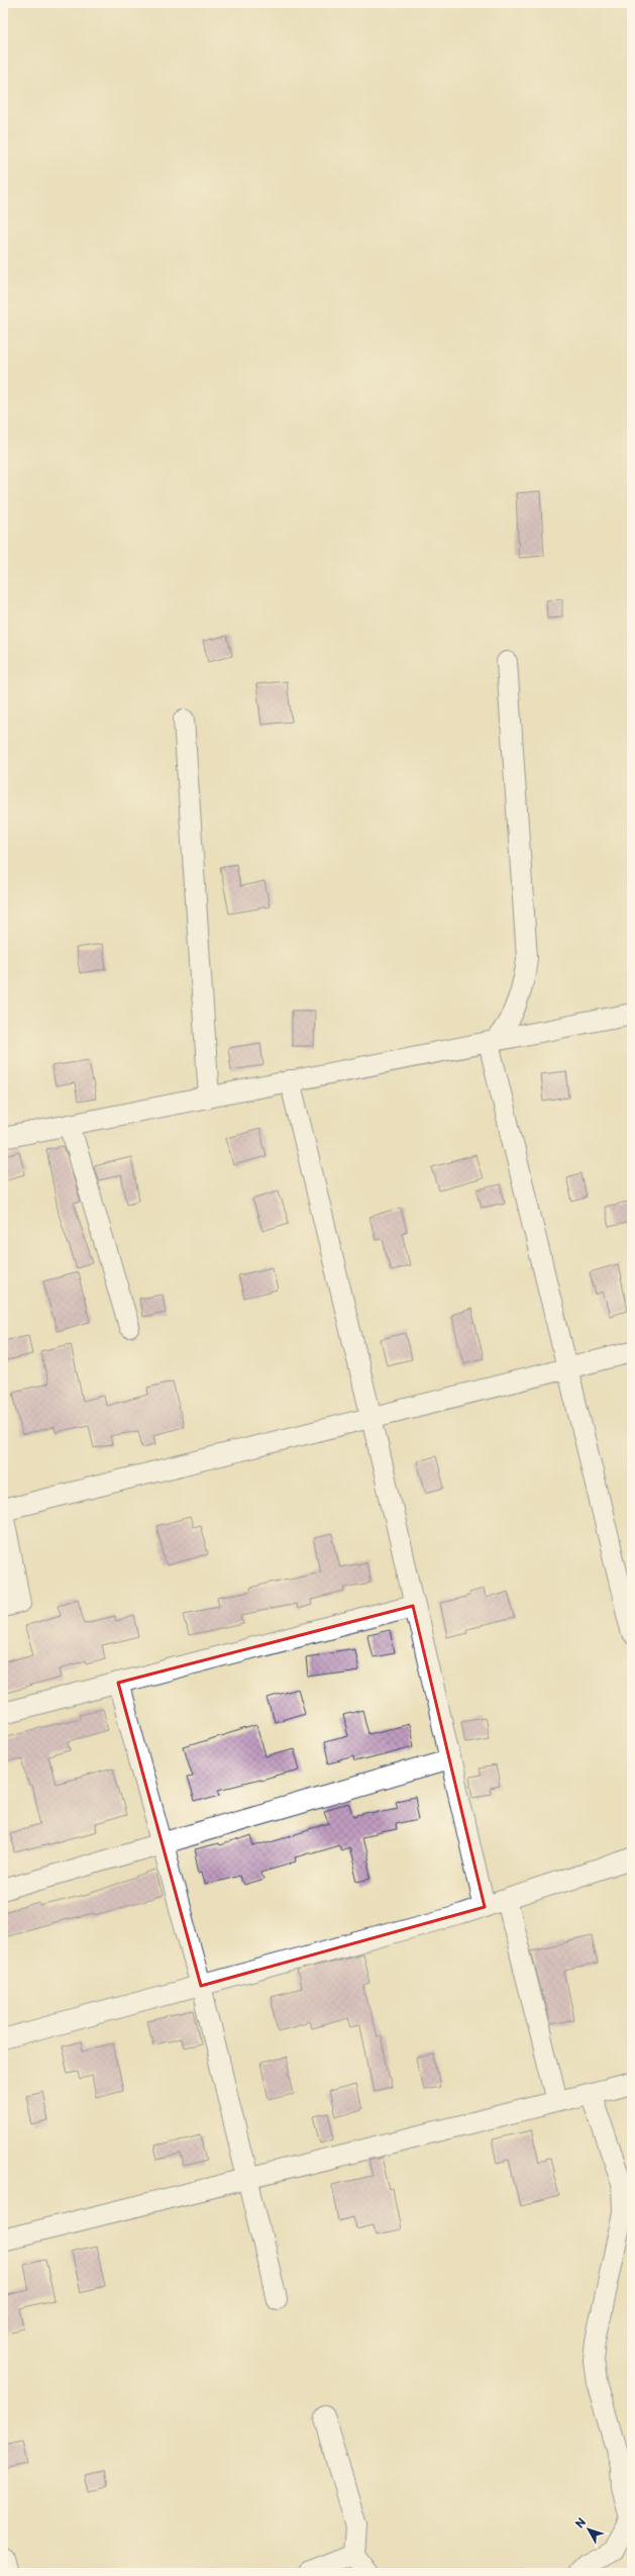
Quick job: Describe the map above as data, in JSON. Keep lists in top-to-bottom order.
{
  "north": "top left"
}
